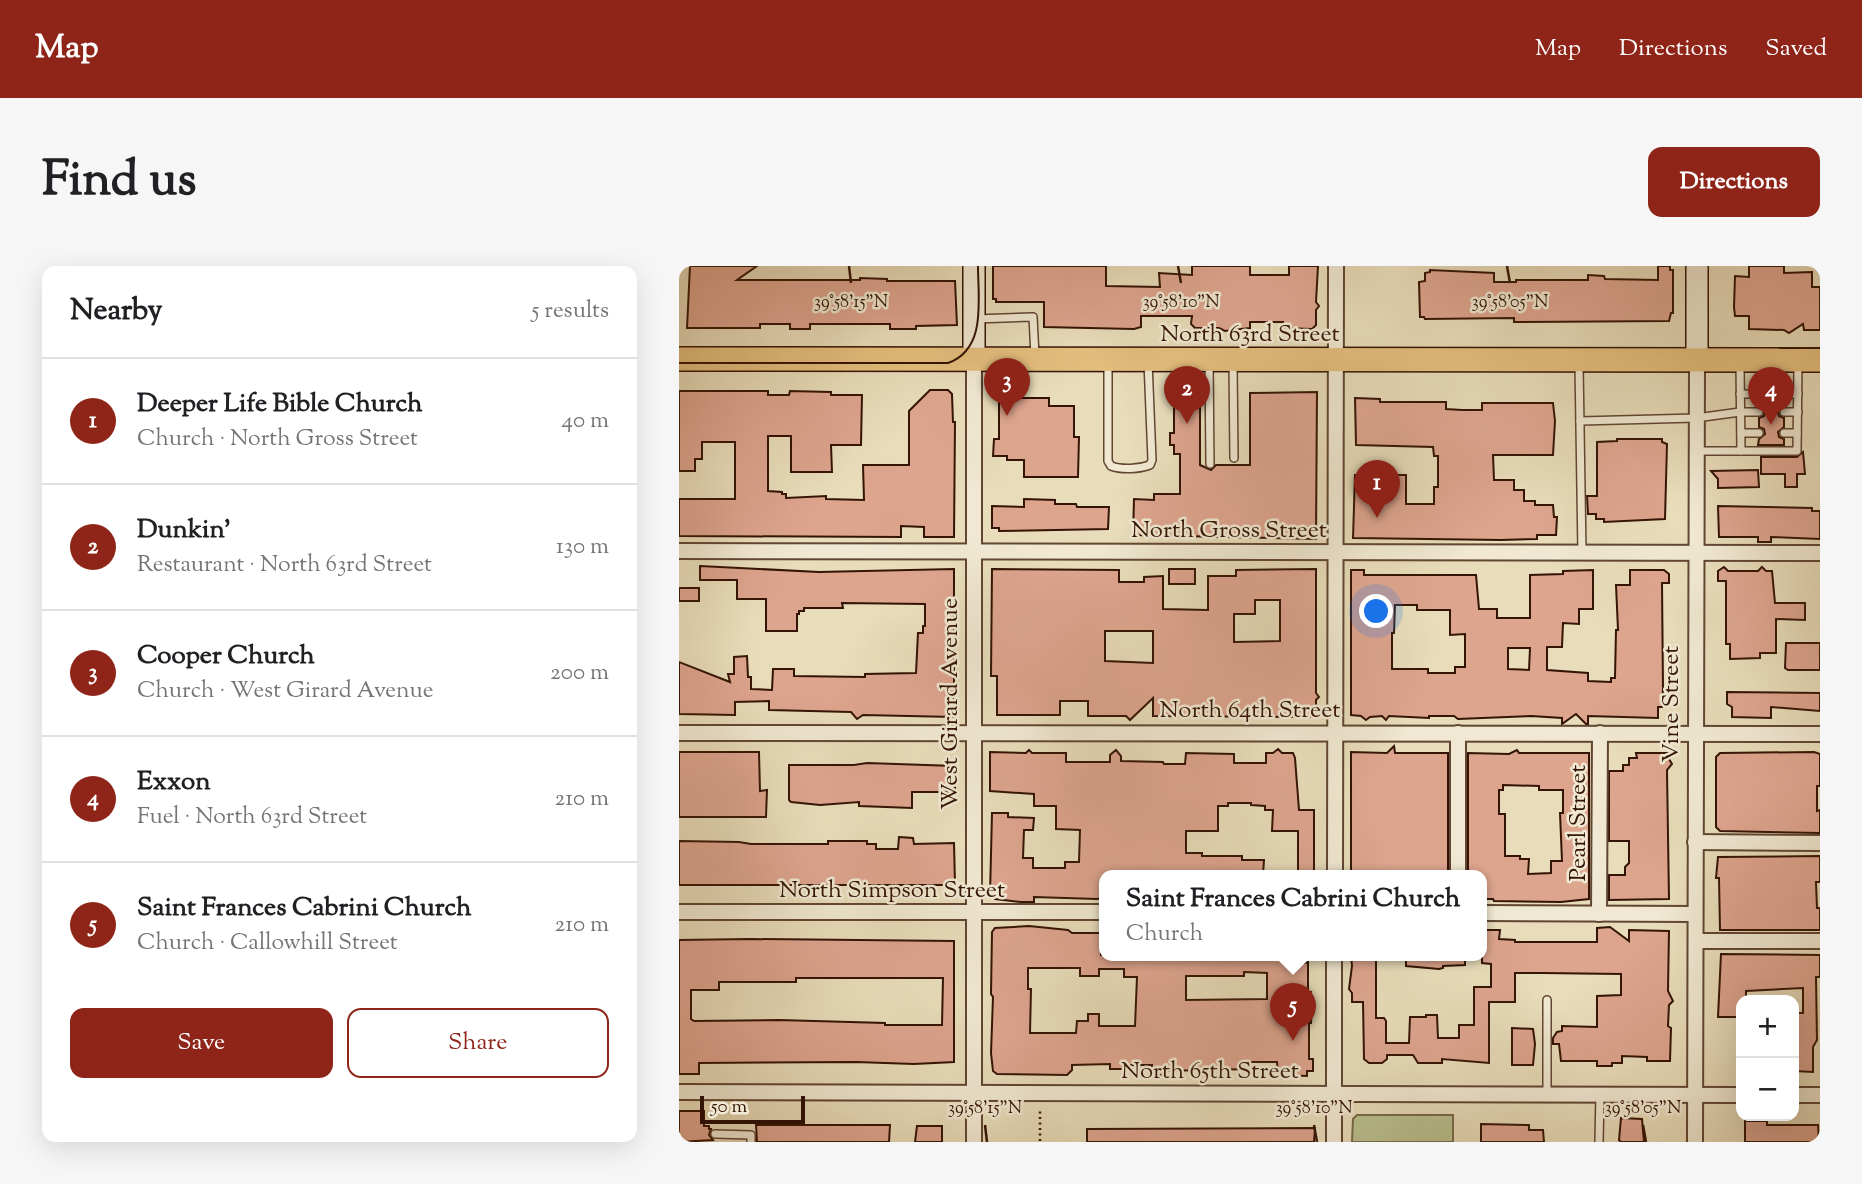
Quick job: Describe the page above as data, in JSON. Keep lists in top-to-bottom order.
{
  "streets": {
    "main road": ["North 63rd Street"],
    "street": [
      "North Gross Street",
      "West Girard Avenue",
      "Vine Street",
      "North 64th Street",
      "Pearl Street",
      "North Simpson Street",
      "North 65th Street"
    ]
  },
  "crossings": [
    ["North 63rd Street", "West Girard Avenue"],
    ["North 63rd Street", "Vine Street"],
    ["North Gross Street", "West Girard Avenue"],
    ["North Gross Street", "Vine Street"],
    ["West Girard Avenue", "North 64th Street"],
    ["West Girard Avenue", "North Simpson Street"],
    ["West Girard Avenue", "North 65th Street"],
    ["Vine Street", "North 64th Street"],
    ["Vine Street", "North 65th Street"],
    ["North 64th Street", "Pearl Street"]
  ],
  "scale_bar": "50 m",
  "page": {
    "header": "Map",
    "nav": ["Map", "Directions", "Saved"],
    "title": "Find us",
    "buttons": [
      "Directions",
      ["Save", "Share"]
    ],
    "heading": ["Nearby", "5 results"],
    "list": [
      {
        "mark": "1",
        "name": "Deeper Life Bible Church",
        "note": "Church · North Gross Street",
        "value": "40 m"
      },
      {
        "mark": "2",
        "name": "Dunkin'",
        "note": "Restaurant · North 63rd Street",
        "value": "130 m"
      },
      {
        "mark": "3",
        "name": "Cooper Church",
        "note": "Church · West Girard Avenue",
        "value": "200 m"
      },
      {
        "mark": "4",
        "name": "Exxon",
        "note": "Fuel · North 63rd Street",
        "value": "210 m"
      },
      {
        "mark": "5",
        "name": "Saint Frances Cabrini Church",
        "note": "Church · Callowhill Street",
        "value": "210 m"
      }
    ],
    "pins": [
      "3",
      "2",
      "4",
      "1",
      "5"
    ],
    "popup": ["Saint Frances Cabrini Church", "Church"],
    "map_buttons": ["+", "−"],
    "scale": "50 m"
  },
  "coordinates": ["39°58'15\"N", "39°58'10\"N", "39°58'05\"N"]
}
